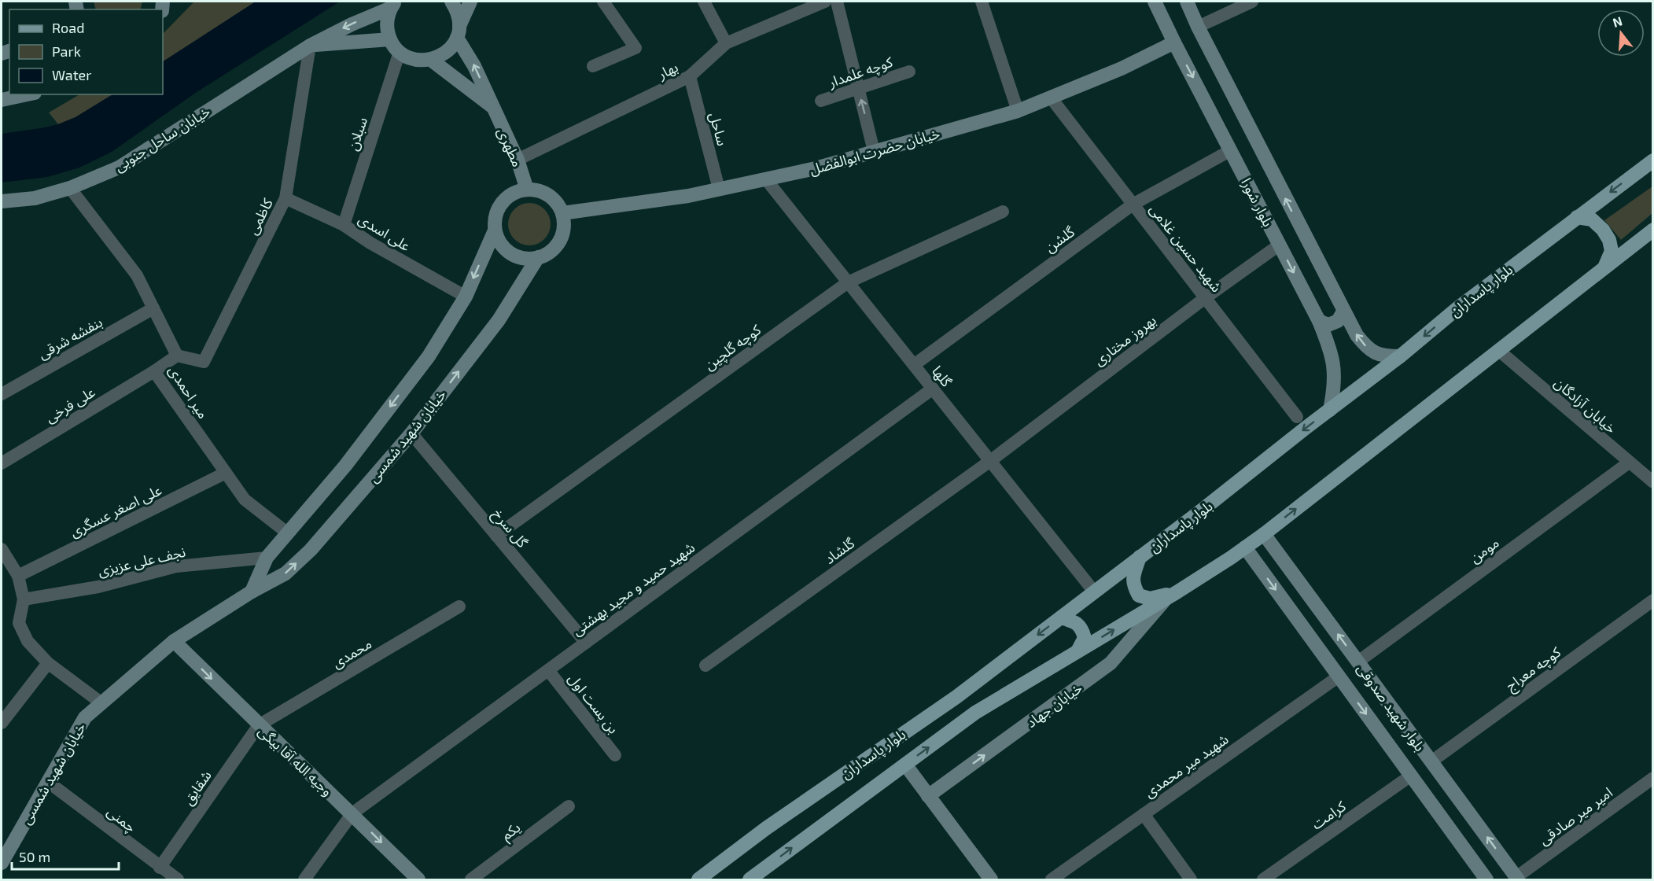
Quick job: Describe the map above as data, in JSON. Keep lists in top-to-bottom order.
{
  "streets": {
    "main road": ["بلوار پاسداران"],
    "street": [
      "بهار",
      "کوچه علمدار",
      "ساحل",
      "سبلان",
      "خیابان ساحل جنوبی",
      "مطهری",
      "خیابان حضرت ابوالفضل",
      "بلوار شورا",
      "کاظمی",
      "علی اسدی",
      "گلشن",
      "شهید حسین غلامی",
      "بنفشه شرقی",
      "بهروز مختاری",
      "کوچه گلچین",
      "گلها",
      "میر احمدی",
      "علی فرخی",
      "خیابان آزادگان",
      "خیابان شهید شمسی",
      "علی اصغر عسگری",
      "گل سرخ",
      "مومن",
      "گلشاد",
      "نجف علی عزیزی",
      "شهید حمید و مجید بهشتی",
      "محمدی",
      "کوچه معراج",
      "بن بست اول",
      "خیابان جهاد",
      "بلوار شهید صدوقی",
      "وجیه الله آقا بیگی",
      "شهید میر محمدی",
      "شقایق",
      "کرامت",
      "امیر میر صادقی",
      "چمنی",
      "یکم"
    ]
  },
  "crossings": [
    ["بهار", "ساحل"],
    ["بهار", "مطهری"],
    ["ساحل", "خیابان حضرت ابوالفضل"],
    ["سبلان", "علی اسدی"],
    ["خیابان ساحل جنوبی", "کاظمی"],
    ["خیابان ساحل جنوبی", "میر احمدی"],
    ["مطهری", "خیابان حضرت ابوالفضل"],
    ["مطهری", "خیابان شهید شمسی"],
    ["خیابان حضرت ابوالفضل", "بلوار شورا"],
    ["خیابان حضرت ابوالفضل", "شهید حسین غلامی"],
    ["خیابان حضرت ابوالفضل", "گلها"],
    ["خیابان حضرت ابوالفضل", "خیابان شهید شمسی"],
    ["بلوار شورا", "گلشن"],
    ["بلوار شورا", "بلوار پاسداران"],
    ["بلوار شورا", "بهروز مختاری"],
    ["کاظمی", "علی اسدی"],
    ["کاظمی", "میر احمدی"],
    ["علی اسدی", "خیابان شهید شمسی"],
    ["گلشن", "شهید حسین غلامی"],
    ["گلشن", "گلها"],
    ["شهید حسین غلامی", "بهروز مختاری"],
    ["بلوار پاسداران", "گلها"],
    ["بلوار پاسداران", "خیابان آزادگان"],
    ["بلوار پاسداران", "خیابان جهاد"],
    ["بلوار پاسداران", "بلوار شهید صدوقی"],
    ["بنفشه شرقی", "میر احمدی"],
    ["بهروز مختاری", "گلها"],
    ["بهروز مختاری", "گلشاد"],
    ["کوچه گلچین", "گلها"],
    ["کوچه گلچین", "گل سرخ"],
    ["گلها", "گلشاد"],
    ["گلها", "شهید حمید و مجید بهشتی"],
    ["میر احمدی", "علی فرخی"],
    ["میر احمدی", "خیابان شهید شمسی"],
    ["میر احمدی", "علی اصغر عسگری"],
    ["خیابان آزادگان", "مومن"],
    ["خیابان شهید شمسی", "گل سرخ"],
    ["خیابان شهید شمسی", "نجف علی عزیزی"],
    ["خیابان شهید شمسی", "وجیه الله آقا بیگی"],
    ["خیابان شهید شمسی", "چمنی"],
    ["گل سرخ", "شهید حمید و مجید بهشتی"],
    ["مومن", "بلوار شهید صدوقی"],
    ["شهید حمید و مجید بهشتی", "بن بست اول"],
    ["شهید حمید و مجید بهشتی", "وجیه الله آقا بیگی"],
    ["محمدی", "وجیه الله آقا بیگی"],
    ["محمدی", "شقایق"],
    ["کوچه معراج", "بلوار شهید صدوقی"],
    ["بلوار شهید صدوقی", "شهید میر محمدی"],
    ["بلوار شهید صدوقی", "کرامت"],
    ["بلوار شهید صدوقی", "امیر میر صادقی"],
    ["وجیه الله آقا بیگی", "شقایق"],
    ["شقایق", "چمنی"]
  ],
  "one_way": ["خیابان جهاد", "وجیه الله آقا بیگی"],
  "legend": ["Road", "Park", "Water"],
  "scale_bar": "50 m",
  "north": "top"
}
